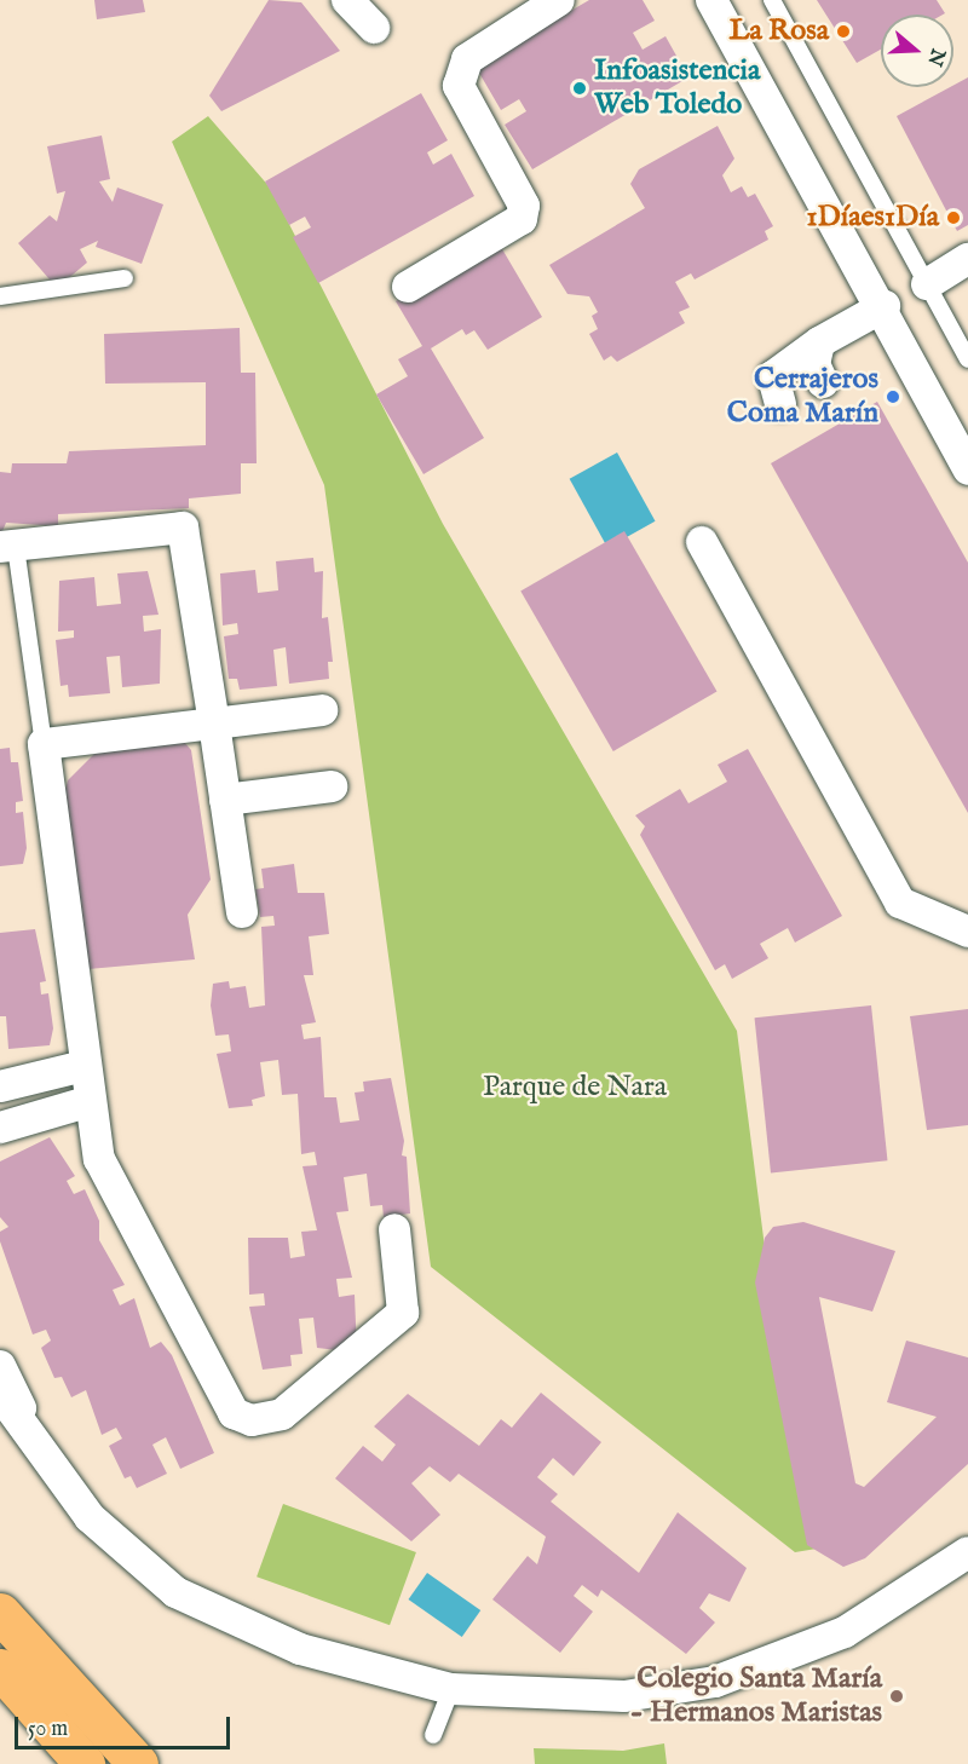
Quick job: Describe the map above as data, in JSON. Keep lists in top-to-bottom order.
{
  "parks": ["Parque de Nara"],
  "places": [
    "La Rosa",
    "Infoasistencia Web Toledo",
    "1Díaes1Día",
    "Cerrajeros Coma Marín",
    "Colegio Santa María - Hermanos Maristas"
  ],
  "scale_bar": "50 m",
  "north": "right"
}
